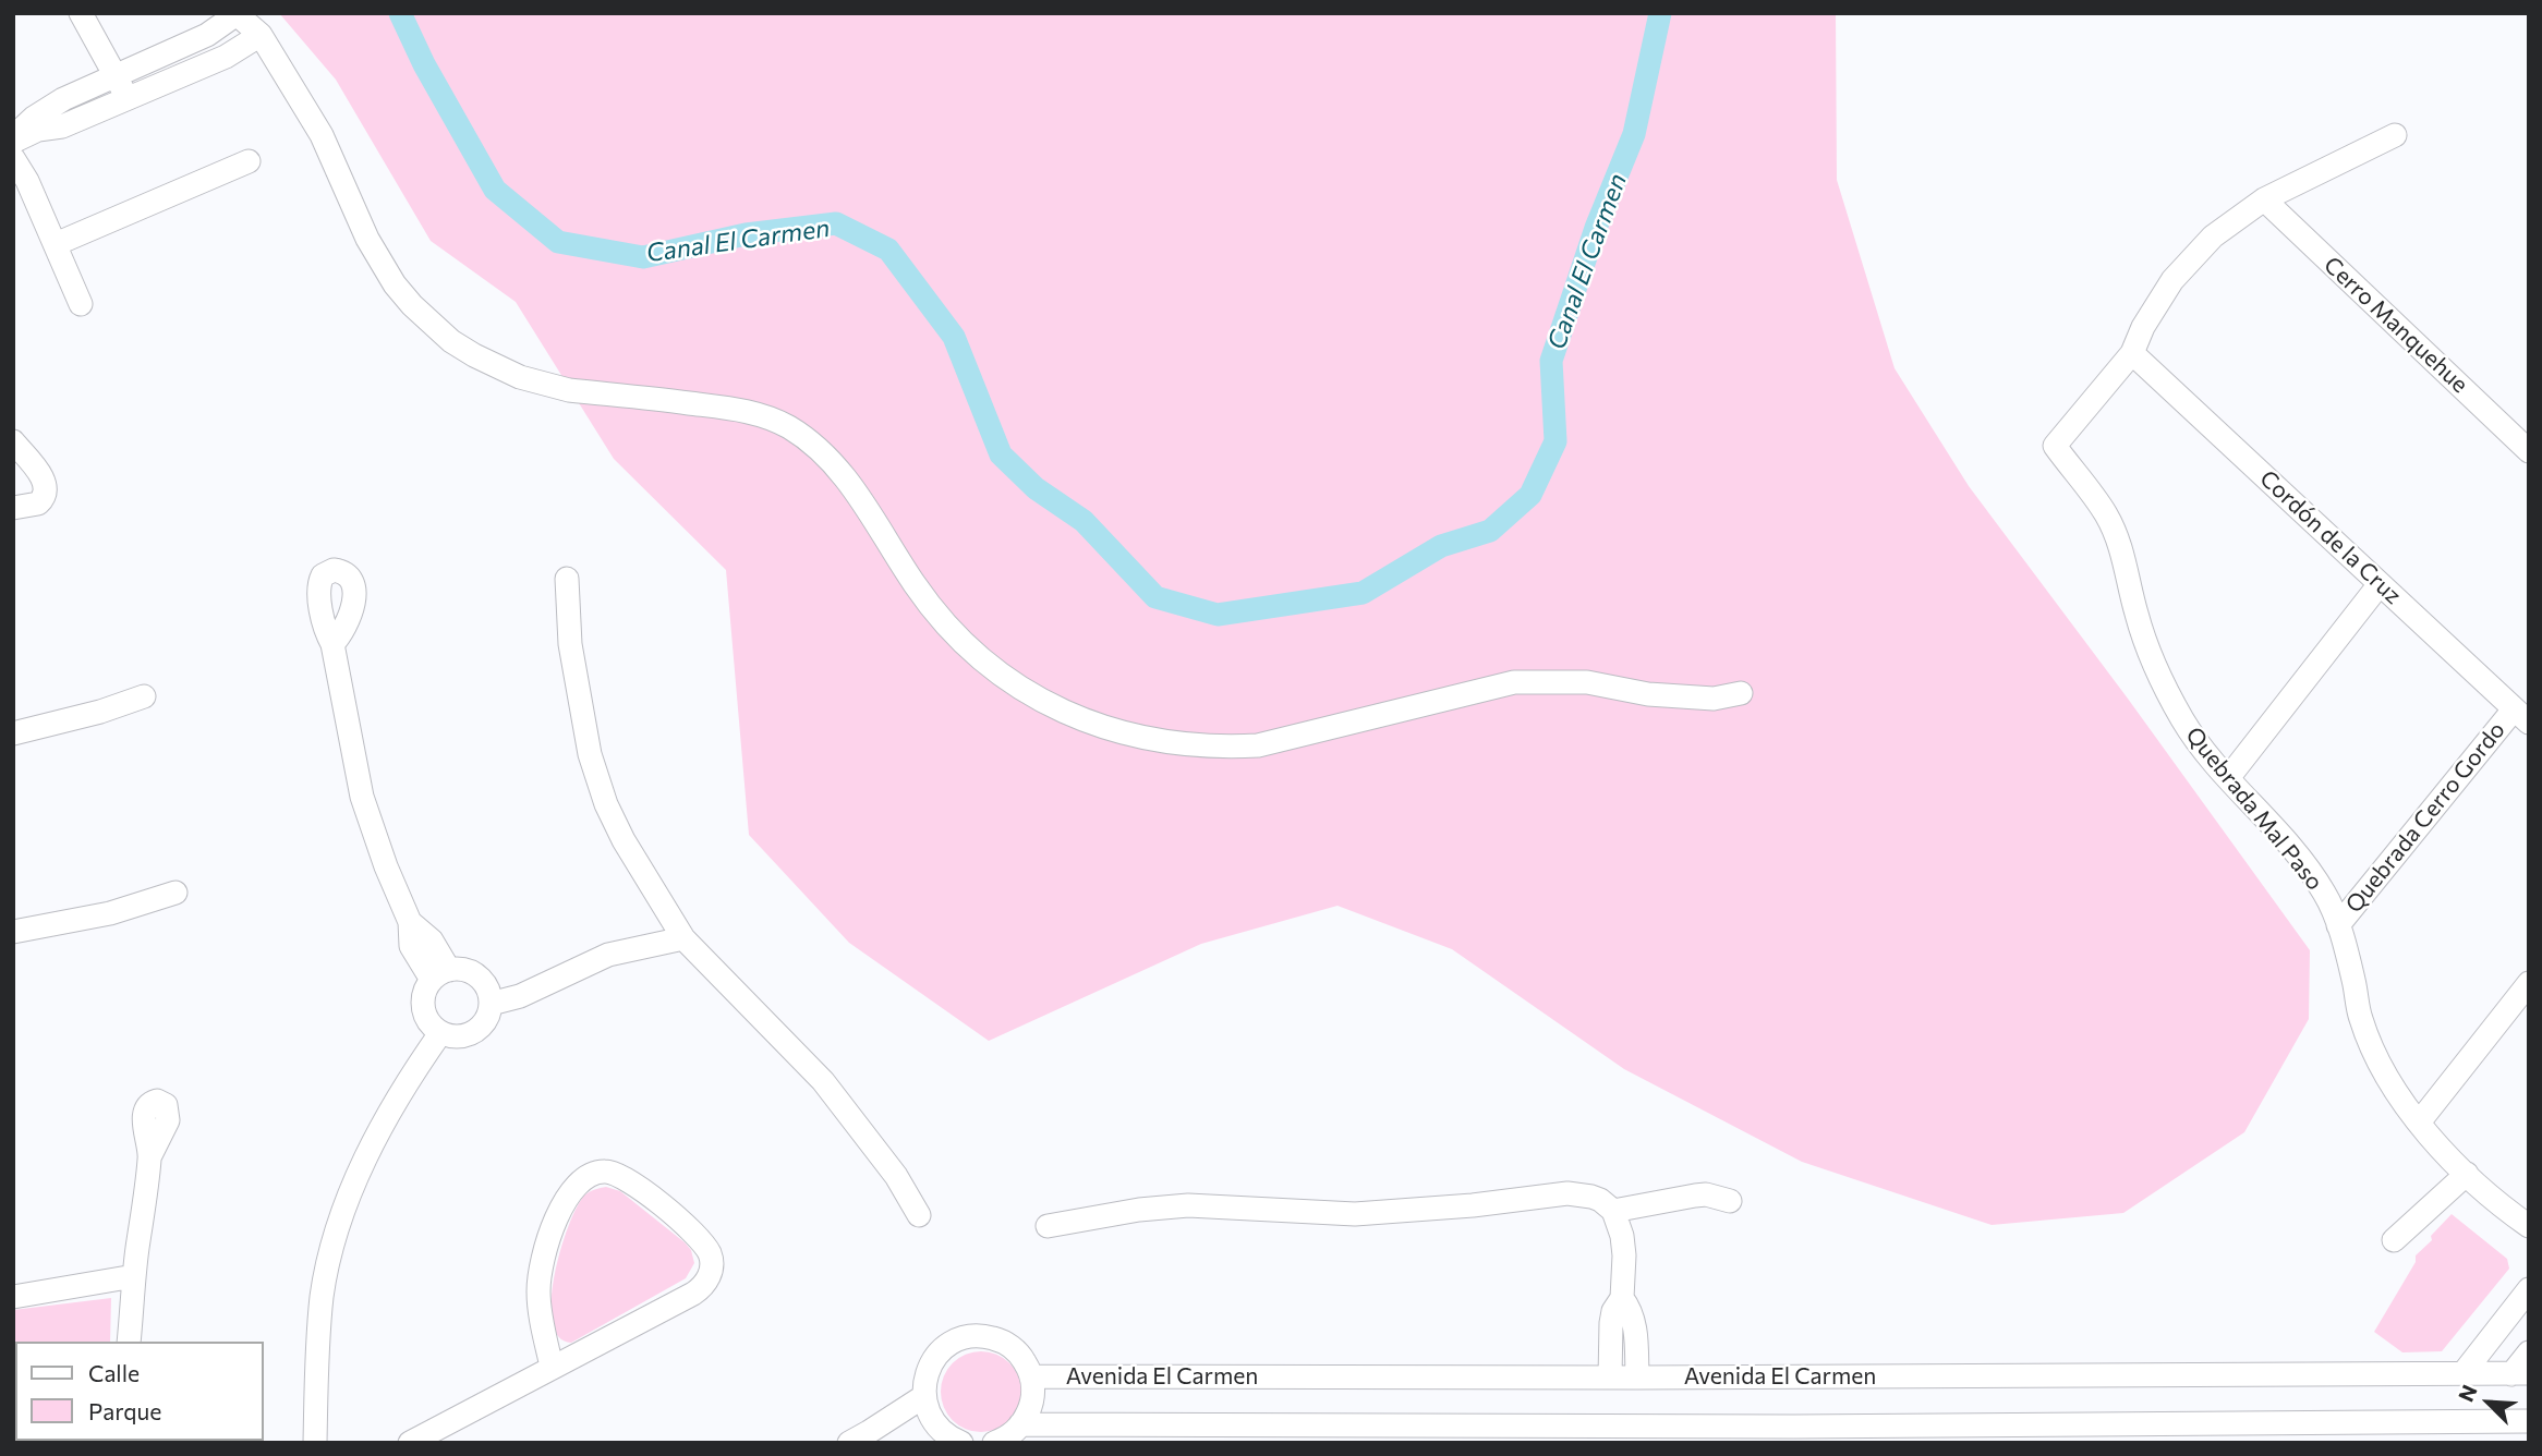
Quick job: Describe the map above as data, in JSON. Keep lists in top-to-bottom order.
{
  "streets": {
    "street": [
      "Cerro Manquehue",
      "Cordón de la Cruz",
      "Quebrada Mal Paso",
      "Quebrada Cerro Gordo",
      "Avenida El Carmen"
    ]
  },
  "crossings": [
    ["Cordón de la Cruz", "Quebrada Mal Paso"],
    ["Cordón de la Cruz", "Quebrada Cerro Gordo"],
    ["Quebrada Mal Paso", "Quebrada Cerro Gordo"]
  ],
  "water": ["Canal El Carmen"],
  "legend": ["Calle", "Parque"],
  "north": "top left"
}
